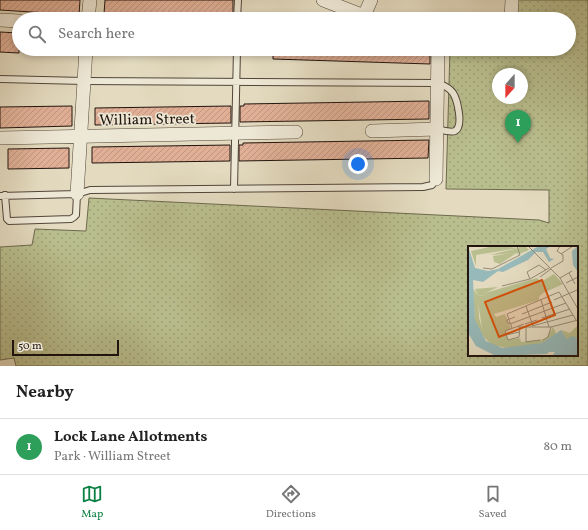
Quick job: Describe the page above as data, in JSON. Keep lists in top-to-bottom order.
{
  "streets": {
    "street": ["William Street"]
  },
  "scale_bar": "50 m",
  "north": "bottom",
  "page": {
    "search": "Search here",
    "pins": "1",
    "scale": "50 m",
    "heading": "Nearby",
    "list": [
      {
        "mark": "1",
        "name": "Lock Lane Allotments",
        "note": "Park · William Street",
        "value": "80 m"
      }
    ],
    "nav": ["Map", "Directions", "Saved"]
  }
}
